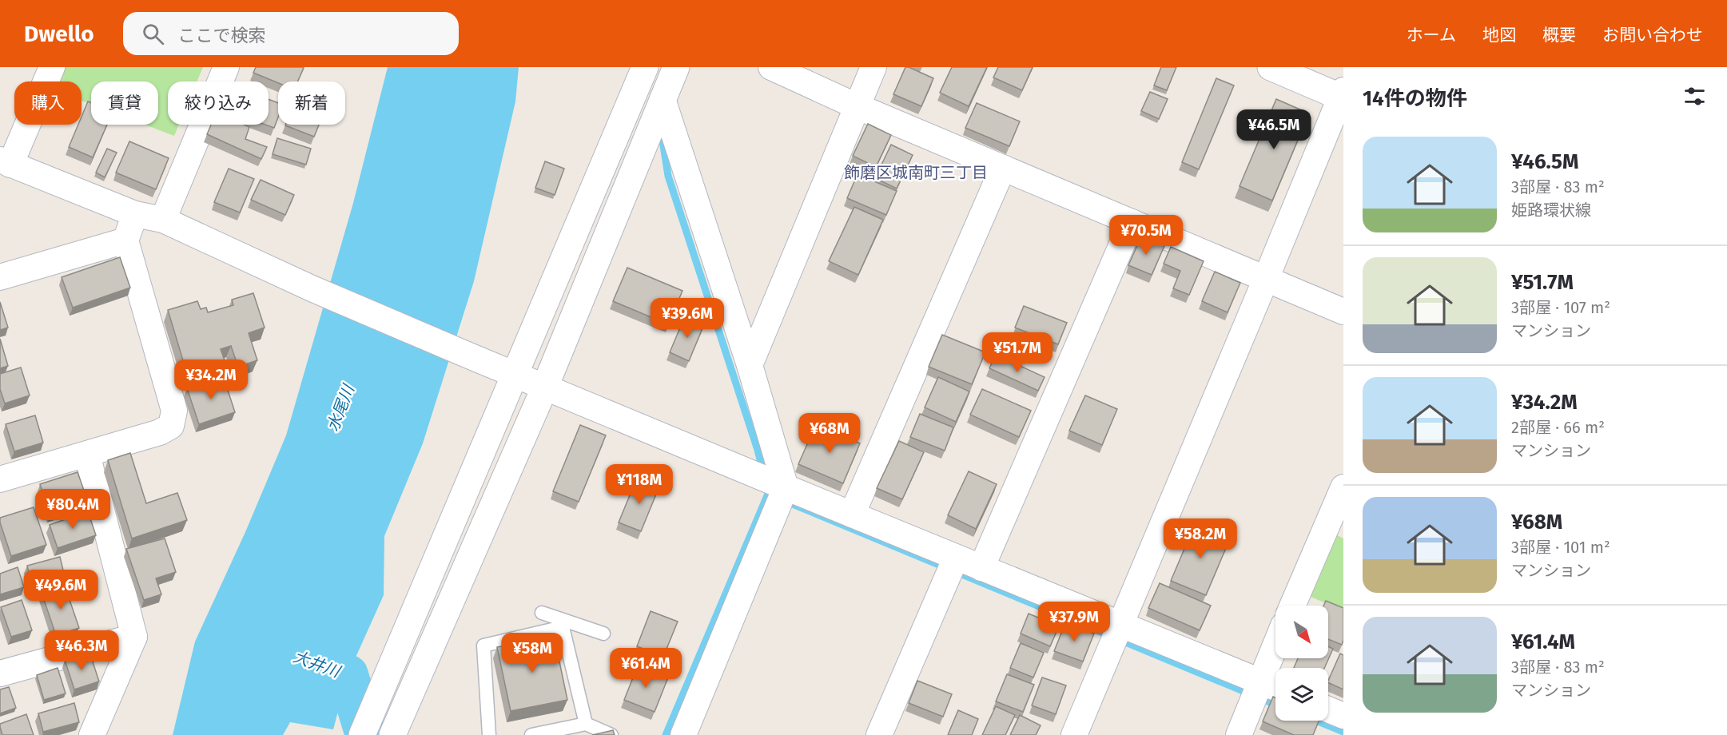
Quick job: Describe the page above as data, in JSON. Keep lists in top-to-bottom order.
{
  "districts": ["飾磨区城南町三丁目"],
  "water": ["水尾川", "大井川"],
  "north": "bottom right",
  "page": {
    "header": "Dwello",
    "search": "ここで検索",
    "nav": [
      "ホーム",
      "地図",
      "概要",
      "お問い合わせ"
    ],
    "heading": "14件の物件",
    "chip": [
      "購入",
      "賃貸",
      "絞り込み",
      "新着"
    ],
    "price": [
      "¥46.5M",
      "¥70.5M",
      "¥39.6M",
      "¥51.7M",
      "¥34.2M",
      "¥68M",
      "¥118M",
      "¥80.4M",
      "¥58.2M",
      "¥49.6M",
      "¥37.9M",
      "¥46.3M",
      "¥58M",
      "¥61.4M"
    ],
    "list": [
      {
        "name": "¥46.5M",
        "note": "3部屋 · 83 m² · 姫路環状線"
      },
      {
        "name": "¥51.7M",
        "note": "3部屋 · 107 m² · マンション"
      },
      {
        "name": "¥34.2M",
        "note": "2部屋 · 66 m² · マンション"
      },
      {
        "name": "¥68M",
        "note": "3部屋 · 101 m² · マンション"
      },
      {
        "name": "¥61.4M",
        "note": "3部屋 · 83 m² · マンション"
      }
    ]
  }
}
